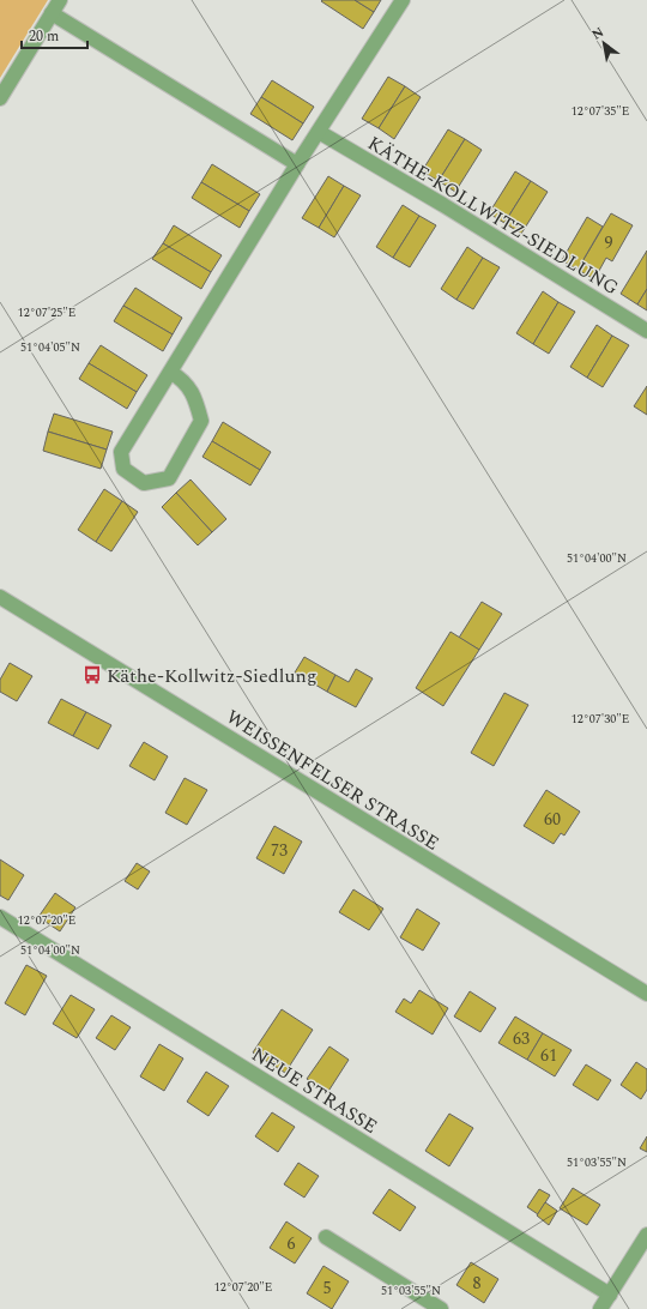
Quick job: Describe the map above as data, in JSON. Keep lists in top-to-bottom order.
{
  "streets": {
    "street": ["KÄTHE-KOLLWITZ-SIEDLUNG", "WEISSENFELSER STRASSE", "NEUE STRASSE"]
  },
  "places": {
    "bus stop": ["Käthe-Kollwitz-Siedlung"]
  },
  "house_numbers": [
    "9",
    "60",
    "73",
    "63",
    "61",
    "6",
    "8",
    "5"
  ],
  "scale_bar": "20 m",
  "north": "top left",
  "coordinates": [
    "12°07'35\"E",
    "12°07'25\"E",
    "51°04'05\"N",
    "51°04'00\"N",
    "12°07'30\"E",
    "12°07'20\"E",
    "51°03'55\"N"
  ]
}
